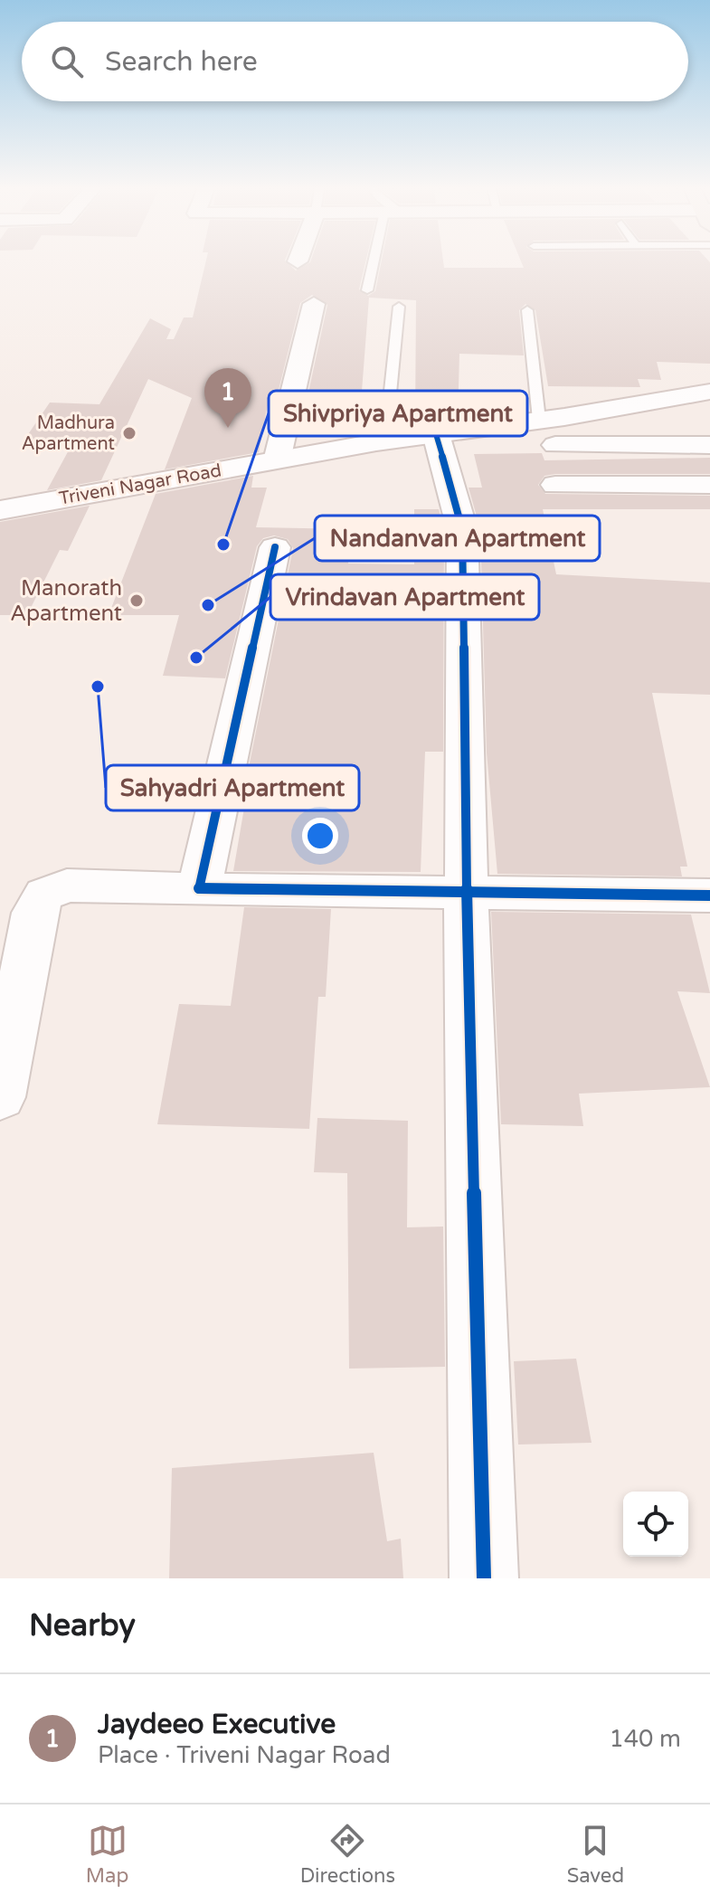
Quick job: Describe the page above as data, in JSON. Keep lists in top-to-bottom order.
{
  "streets": {
    "street": ["Triveni Nagar Road"]
  },
  "places": [
    "Madhura Apartment",
    "Shivpriya Apartment",
    "Manorath Apartment",
    "Nandanvan Apartment",
    "Vrindavan Apartment",
    "Sahyadri Apartment"
  ],
  "page": {
    "search": "Search here",
    "pins": "1",
    "heading": "Nearby",
    "list": [
      {
        "mark": "1",
        "name": "Jaydeeo Executive",
        "note": "Place · Triveni Nagar Road",
        "value": "140 m"
      }
    ],
    "nav": ["Map", "Directions", "Saved"]
  }
}
